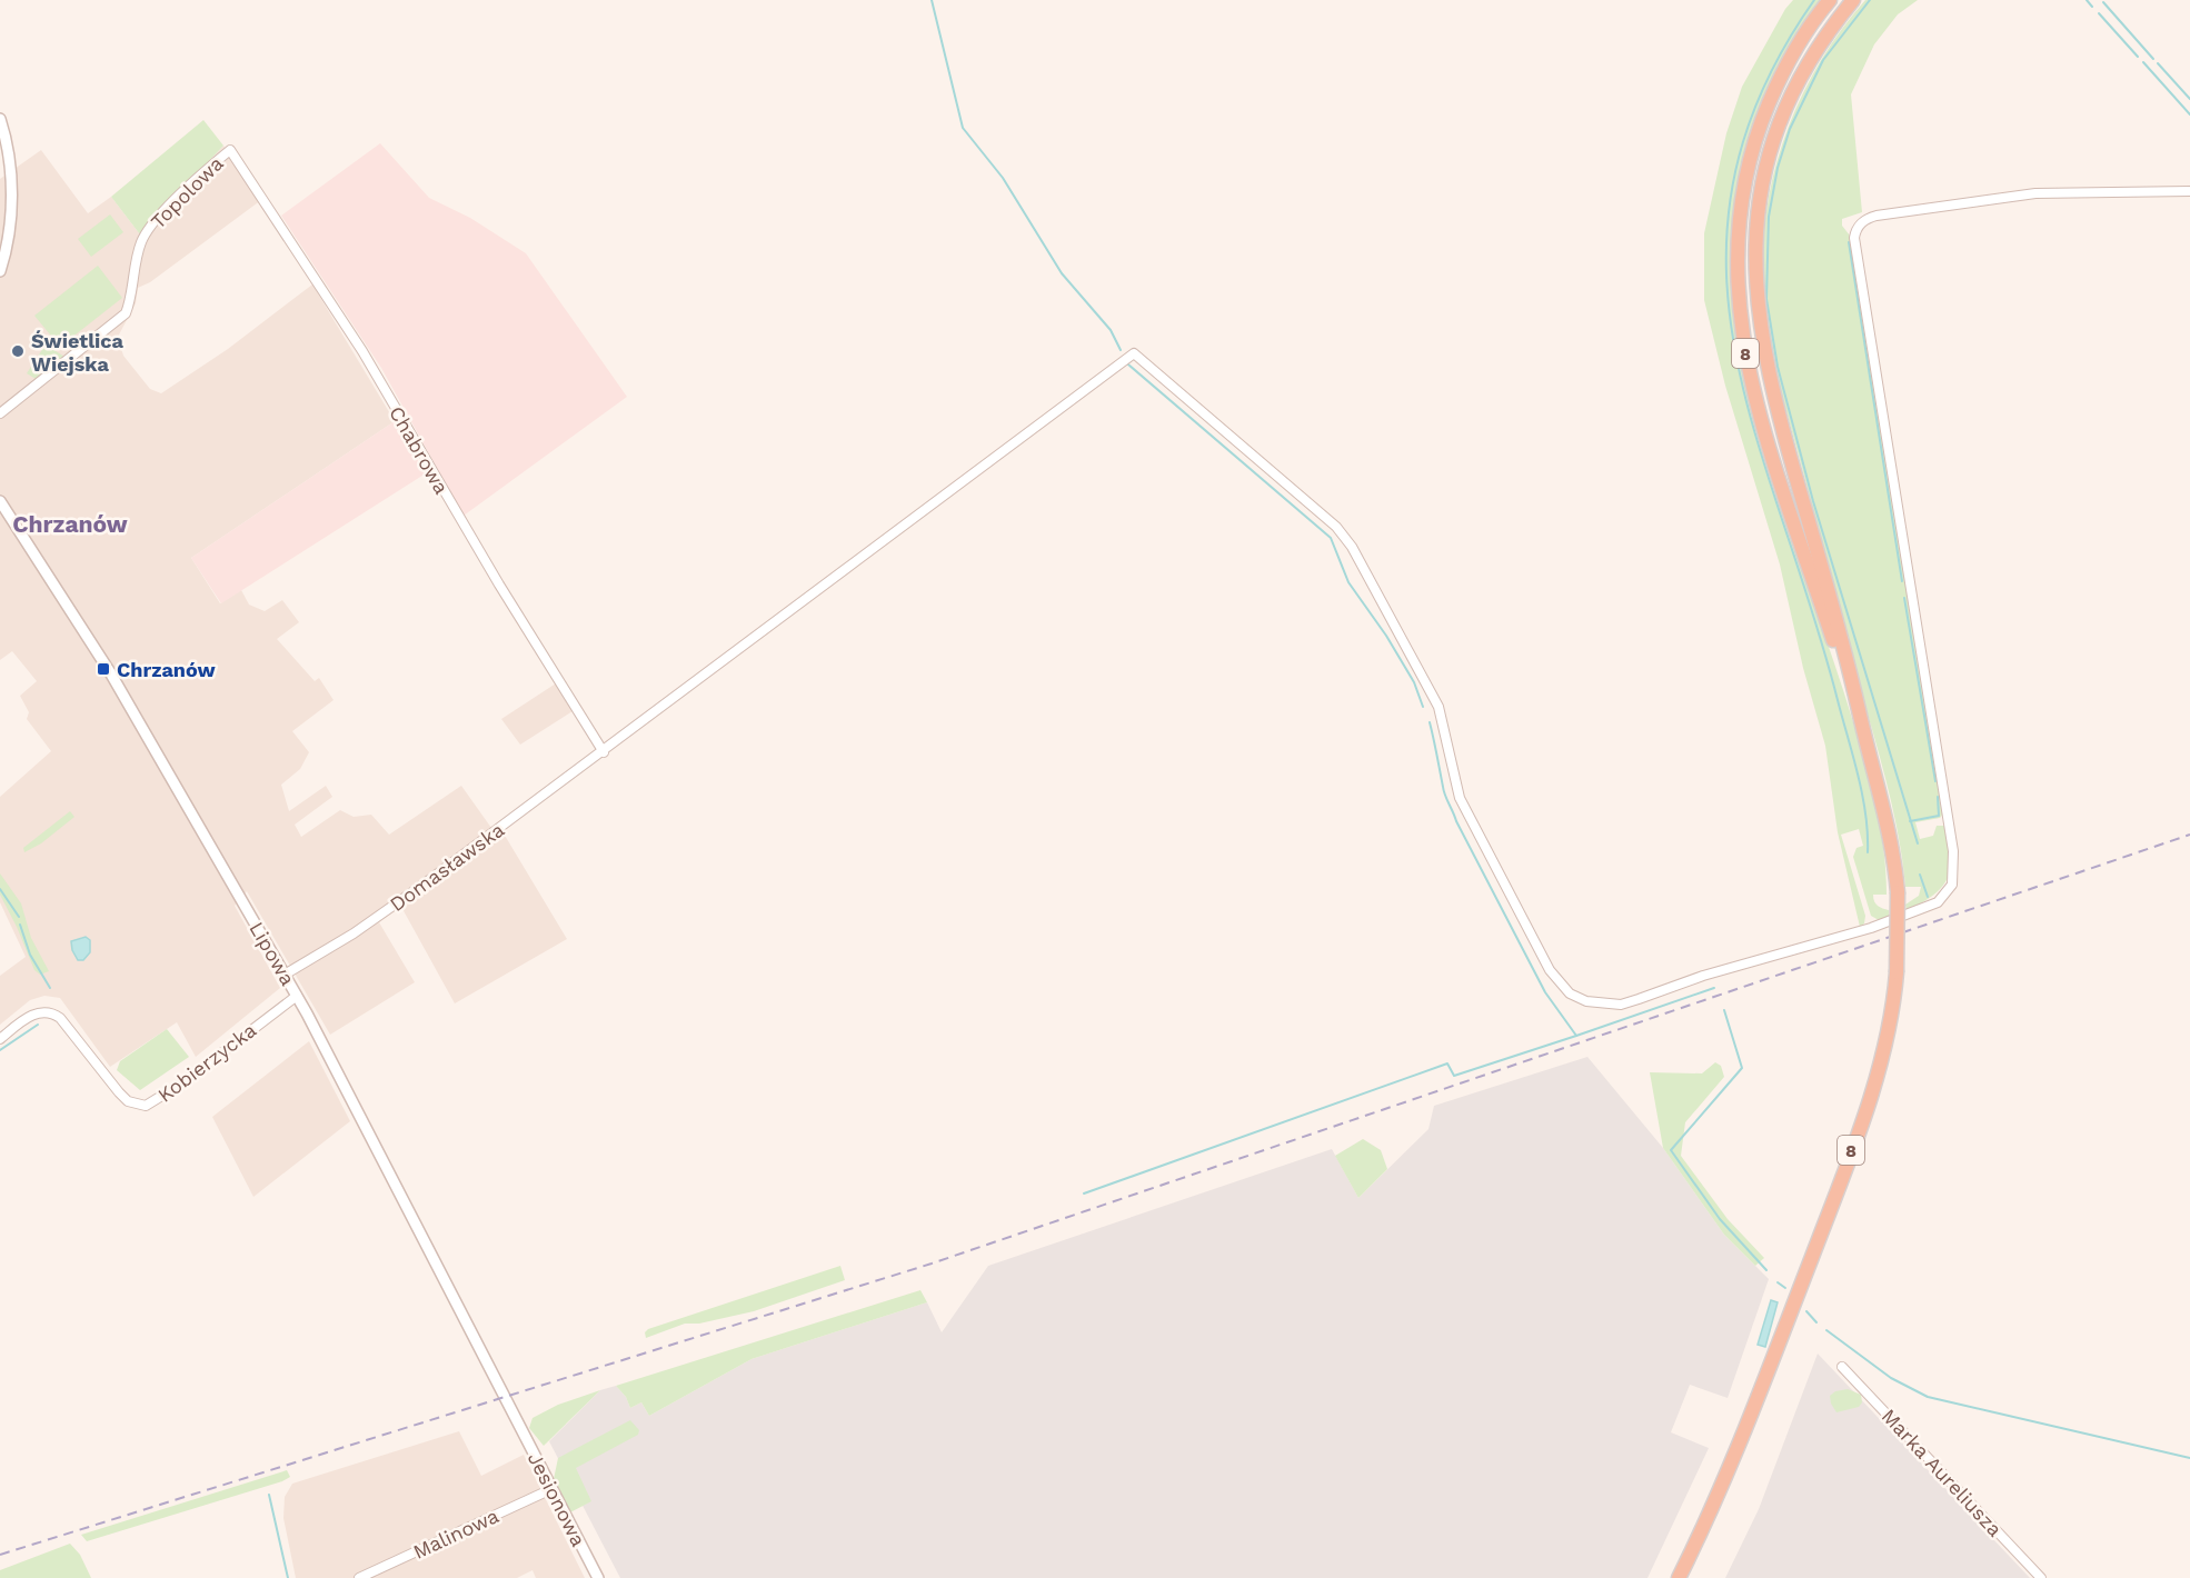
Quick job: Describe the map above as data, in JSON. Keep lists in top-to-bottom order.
{
  "streets": {
    "highway": ["8"],
    "street": [
      "Topolowa",
      "Chabrowa",
      "Domasławska",
      "Lipowa",
      "Kobierzycka",
      "Marka Aureliusza",
      "Jesionowa",
      "Malinowa"
    ]
  },
  "crossings": [
    ["Topolowa", "Chabrowa"],
    ["Chabrowa", "Domasławska"],
    ["Domasławska", "Lipowa"],
    ["Lipowa", "Kobierzycka"],
    ["Lipowa", "Jesionowa"],
    ["Jesionowa", "Malinowa"]
  ],
  "districts": ["Chrzanów"],
  "places": {
    "other": ["Świetlica Wiejska"],
    "transit": ["Chrzanów"]
  }
}
